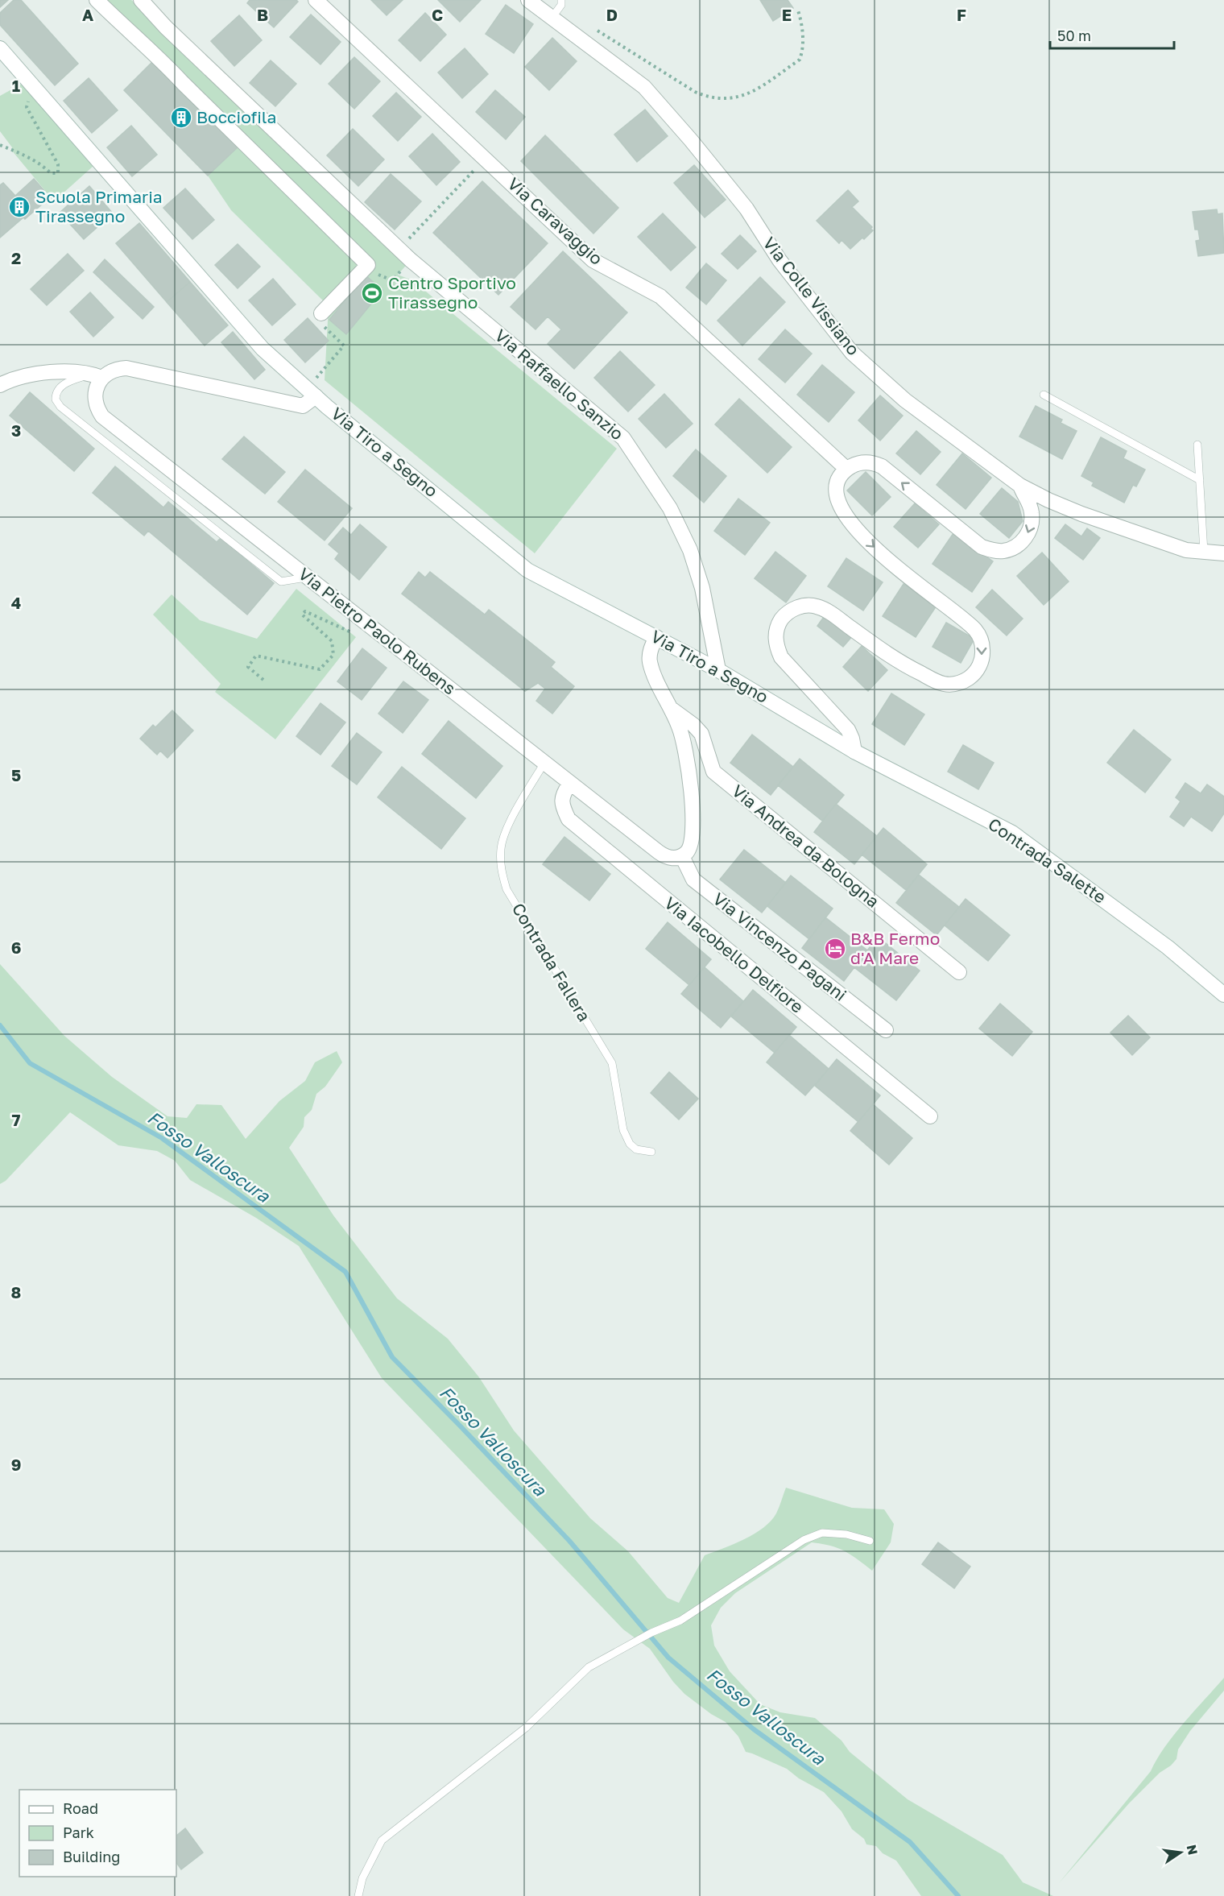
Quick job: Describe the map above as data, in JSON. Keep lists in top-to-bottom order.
{
  "streets": {
    "street": [
      "Via Caravaggio",
      "Via Colle Vissiano",
      "Via Raffaello Sanzio",
      "Via Tiro a Segno",
      "Via Pietro Paolo Rubens",
      "Via Andrea da Bologna",
      "Contrada Salette",
      "Via Vincenzo Pagani",
      "Via Iacobello Delfiore"
    ],
    "lane": ["Contrada Fallera"]
  },
  "crossings": [
    ["Via Raffaello Sanzio", "Via Tiro a Segno"],
    ["Via Tiro a Segno", "Contrada Salette"],
    ["Via Pietro Paolo Rubens", "Via Vincenzo Pagani"],
    ["Via Pietro Paolo Rubens", "Via Iacobello Delfiore"],
    ["Via Pietro Paolo Rubens", "Contrada Fallera"]
  ],
  "water": ["Fosso Valloscura"],
  "places": {
    "building": ["Bocciofila", "Scuola Primaria Tirassegno"],
    "sports": ["Centro Sportivo Tirassegno"],
    "hotel": ["B&B Fermo d'A Mare"]
  },
  "legend": ["Road", "Park", "Building"],
  "scale_bar": "50 m",
  "north": "right",
  "grid": {
    "columns": [
      "A",
      "B",
      "C",
      "D",
      "E",
      "F"
    ],
    "rows": [
      "1",
      "2",
      "3",
      "4",
      "5",
      "6",
      "7",
      "8",
      "9"
    ]
  }
}
